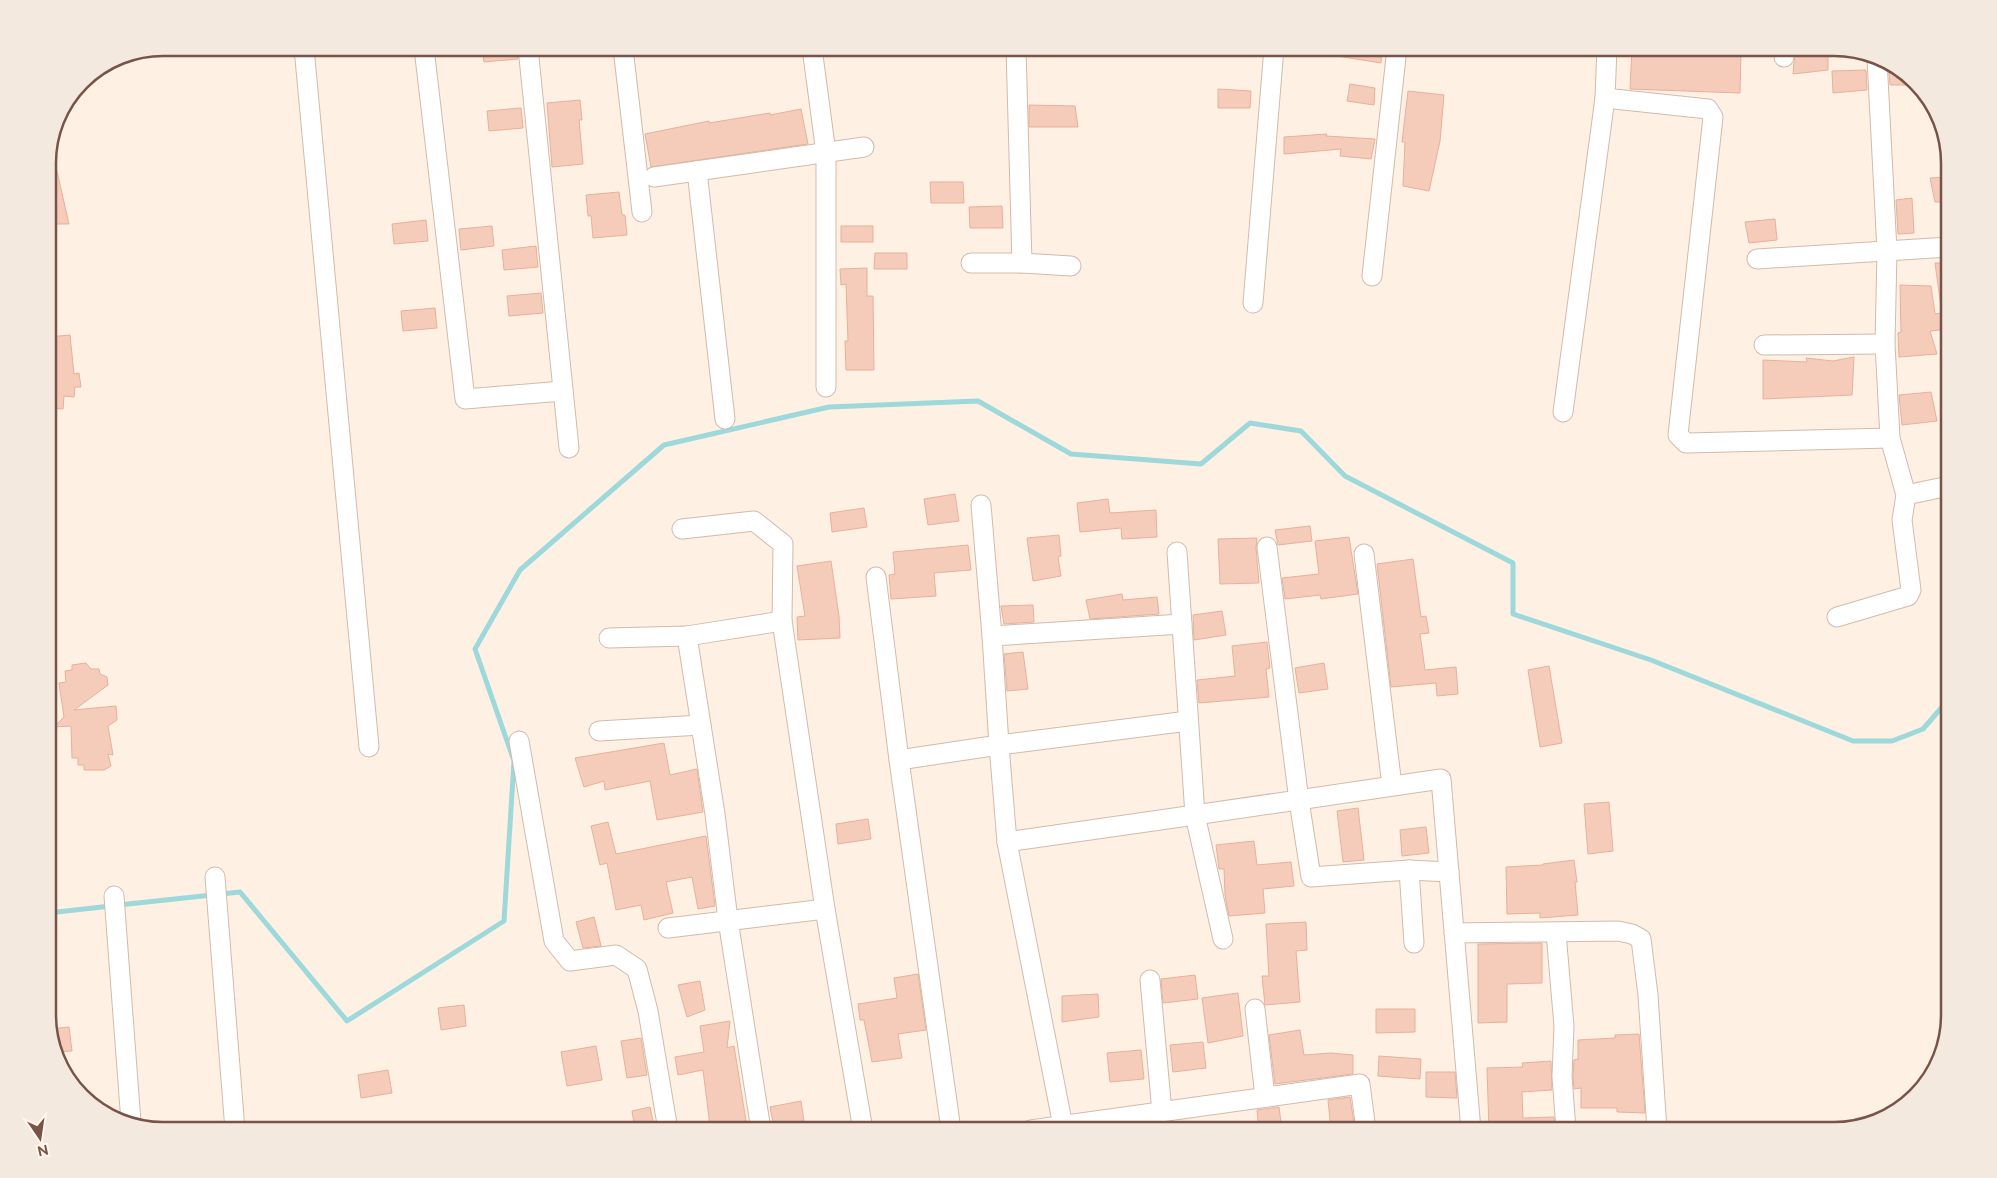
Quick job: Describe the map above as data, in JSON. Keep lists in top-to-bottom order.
{
  "north": "bottom"
}
